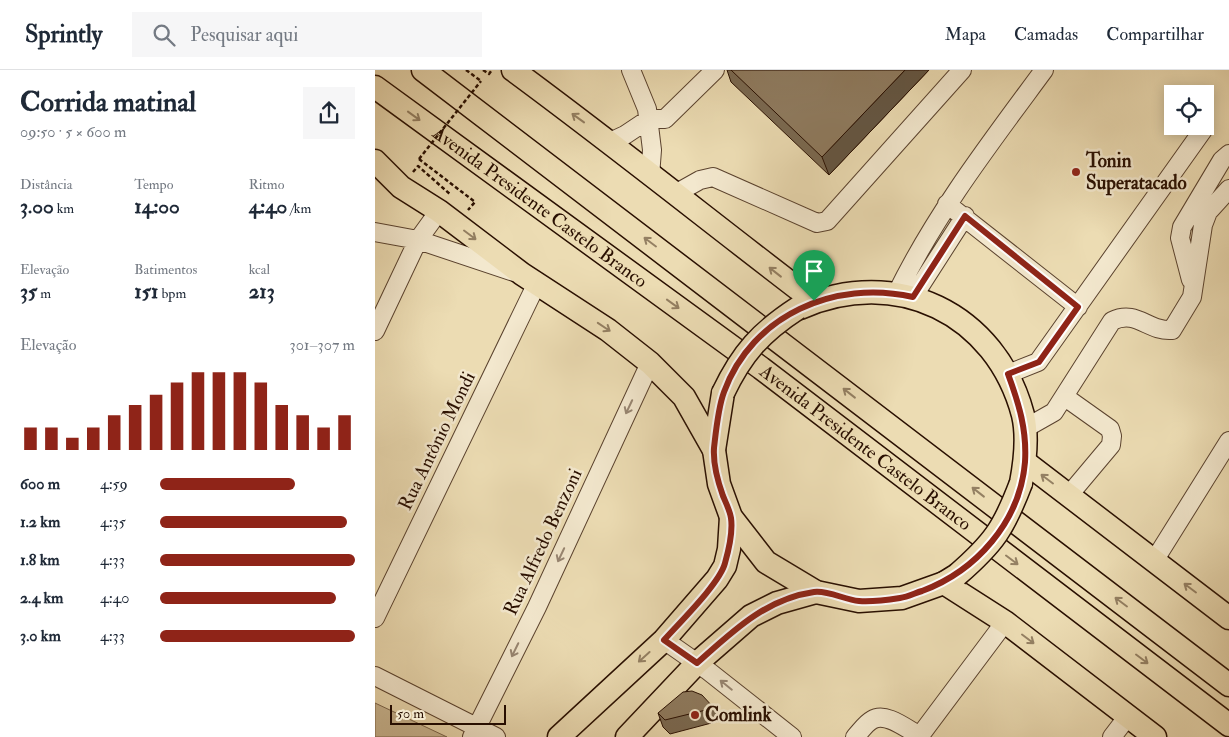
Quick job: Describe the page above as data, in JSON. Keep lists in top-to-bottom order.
{
  "streets": {
    "main road": ["Avenida Presidente Castelo Branco"],
    "street": ["Rua Antônio Mondi", "Rua Alfredo Benzoni"]
  },
  "one_way": ["Rua Alfredo Benzoni"],
  "places": ["Tonin Superatacado", "Comlink"],
  "scale_bar": "50 m",
  "page": {
    "header": "Sprintly",
    "search": "Pesquisar aqui",
    "nav": ["Mapa", "Camadas", "Compartilhar"],
    "heading": ["Corrida matinal", "09:50 · 5 × 600 m"],
    "stats": [
      ["Distância", "3.00 km"],
      ["Tempo", "14:00"],
      ["Ritmo", "4:40 /km"],
      ["Elevação", "35 m"],
      ["Batimentos", "151 bpm"],
      ["kcal", "213"]
    ],
    "chart": ["Elevação", "301–307 m"],
    "list": [
      {
        "name": "600 m",
        "note": "4:59"
      },
      {
        "name": "1.2 km",
        "note": "4:35"
      },
      {
        "name": "1.8 km",
        "note": "4:33"
      },
      {
        "name": "2.4 km",
        "note": "4:40"
      },
      {
        "name": "3.0 km",
        "note": "4:33"
      }
    ],
    "scale": "50 m"
  }
}
